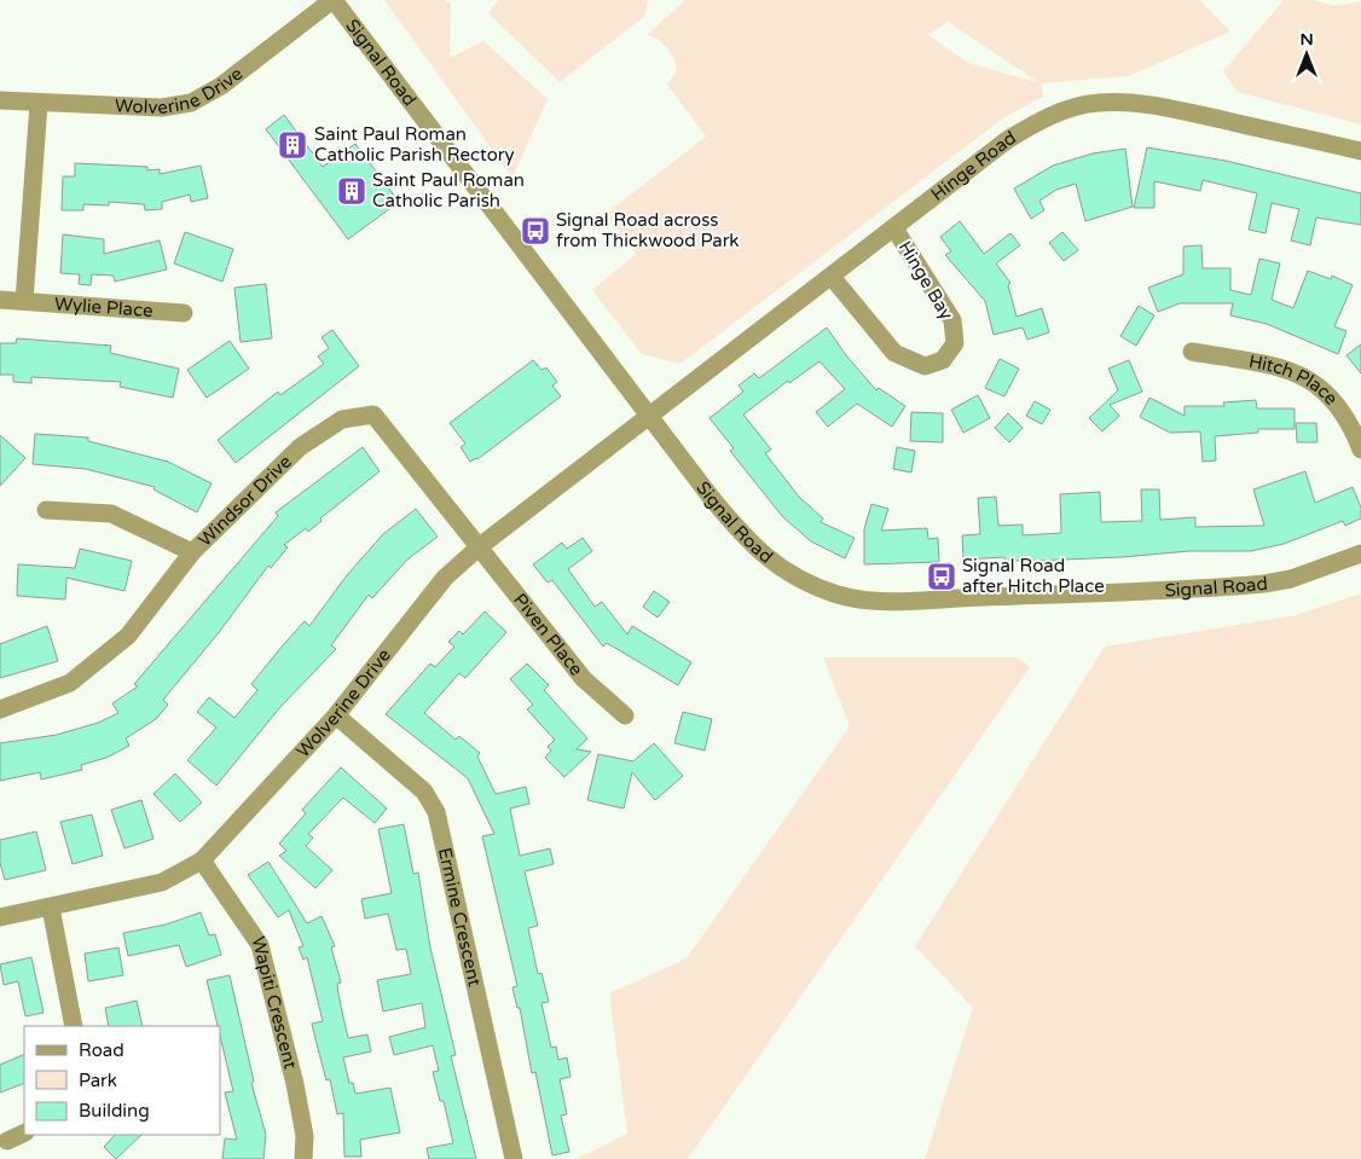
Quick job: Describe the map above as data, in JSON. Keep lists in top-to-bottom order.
{
  "streets": {
    "street": [
      "Signal Road",
      "Wolverine Drive",
      "Hinge Road",
      "Hinge Bay",
      "Wylie Place",
      "Hitch Place",
      "Windsor Drive",
      "Piven Place",
      "Ermine Crescent",
      "Wapiti Crescent"
    ]
  },
  "crossings": [
    ["Signal Road", "Wolverine Drive"],
    ["Signal Road", "Hinge Road"],
    ["Wolverine Drive", "Hinge Road"],
    ["Wolverine Drive", "Windsor Drive"],
    ["Wolverine Drive", "Piven Place"],
    ["Wolverine Drive", "Ermine Crescent"],
    ["Wolverine Drive", "Wapiti Crescent"],
    ["Hinge Road", "Hinge Bay"],
    ["Windsor Drive", "Piven Place"]
  ],
  "places": {
    "building": ["Saint Paul Roman Catholic Parish Rectory", "Saint Paul Roman Catholic Parish"],
    "bus stop": ["Signal Road across from Thickwood Park", "Signal Road after Hitch Place"]
  },
  "legend": ["Road", "Park", "Building"],
  "north": "top"
}
